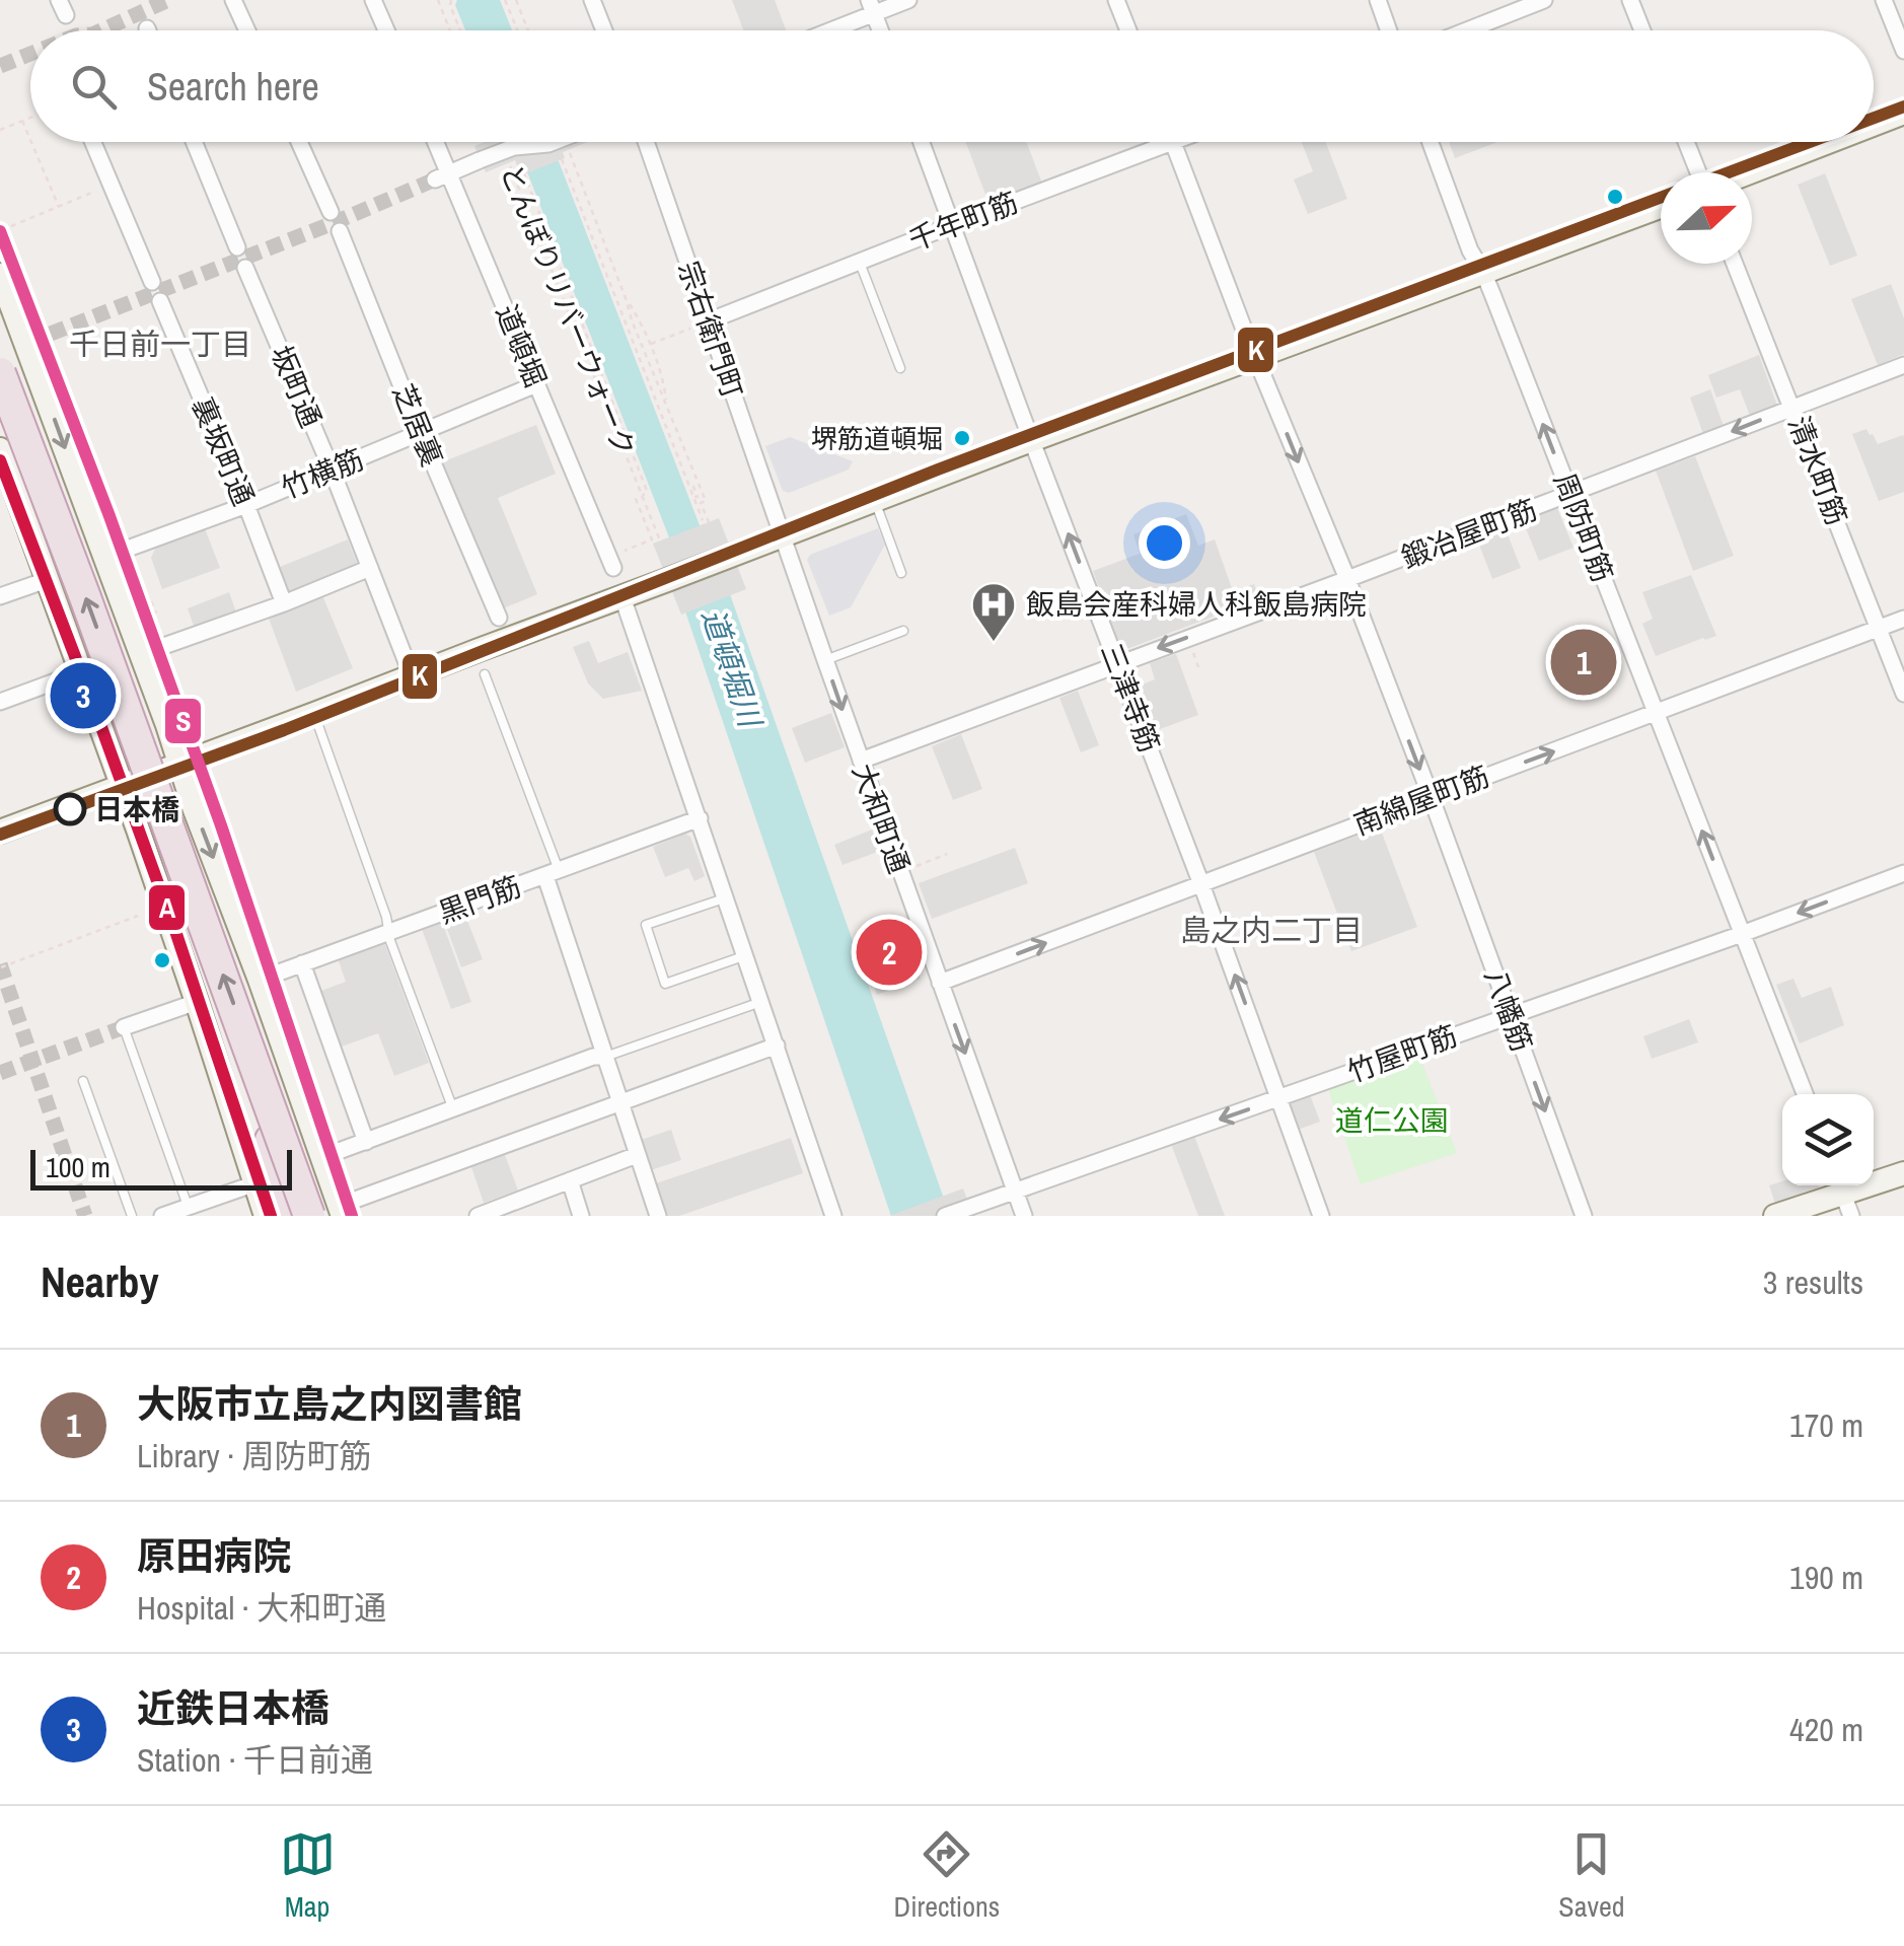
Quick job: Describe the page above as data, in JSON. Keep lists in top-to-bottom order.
{
  "streets": {
    "street": [
      "千年町筋",
      "宗右衛門町",
      "道頓堀",
      "坂町通",
      "芝居裏",
      "裏坂町通",
      "清水町筋",
      "竹横筋",
      "周防町筋",
      "鍛冶屋町筋",
      "三津寺筋",
      "南綿屋町筋",
      "大和町通",
      "黒門筋",
      "八幡筋",
      "竹屋町筋"
    ],
    "path": ["とんぼりリバーウォーク"]
  },
  "crossings": [
    ["千年町筋", "宗右衛門町"],
    ["千年町筋", "三津寺筋"],
    ["千年町筋", "八幡筋"],
    ["宗右衛門町", "大和町通"],
    ["道頓堀", "竹横筋"],
    ["坂町通", "竹横筋"],
    ["芝居裏", "竹横筋"],
    ["裏坂町通", "竹横筋"],
    ["清水町筋", "鍛冶屋町筋"],
    ["清水町筋", "南綿屋町筋"],
    ["周防町筋", "鍛冶屋町筋"],
    ["周防町筋", "南綿屋町筋"],
    ["周防町筋", "竹屋町筋"],
    ["鍛冶屋町筋", "三津寺筋"],
    ["鍛冶屋町筋", "大和町通"],
    ["鍛冶屋町筋", "八幡筋"],
    ["三津寺筋", "南綿屋町筋"],
    ["三津寺筋", "竹屋町筋"],
    ["南綿屋町筋", "大和町通"],
    ["南綿屋町筋", "八幡筋"],
    ["大和町通", "竹屋町筋"],
    ["八幡筋", "竹屋町筋"]
  ],
  "one_way": [
    "周防町筋",
    "鍛冶屋町筋",
    "三津寺筋",
    "南綿屋町筋",
    "大和町通",
    "八幡筋",
    "竹屋町筋"
  ],
  "districts": ["千日前一丁目", "島之内二丁目"],
  "water": ["道頓堀川"],
  "parks": ["道仁公園"],
  "places": {
    "other": ["堺筋道頓堀", "日本橋"],
    "hospital": ["飯島会産科婦人科飯島病院"]
  },
  "lines": ["transit line K", "transit line S", "transit line A"],
  "scale_bar": "100 m",
  "north": "right",
  "page": {
    "search": "Search here",
    "pins": ["1", "3", "2"],
    "scale": "100 m",
    "heading": ["Nearby", "3 results"],
    "list": [
      {
        "mark": "1",
        "name": "大阪市立島之内図書館",
        "note": "Library · 周防町筋",
        "value": "170 m"
      },
      {
        "mark": "2",
        "name": "原田病院",
        "note": "Hospital · 大和町通",
        "value": "190 m"
      },
      {
        "mark": "3",
        "name": "近鉄日本橋",
        "note": "Station · 千日前通",
        "value": "420 m"
      }
    ],
    "nav": ["Map", "Directions", "Saved"]
  }
}
